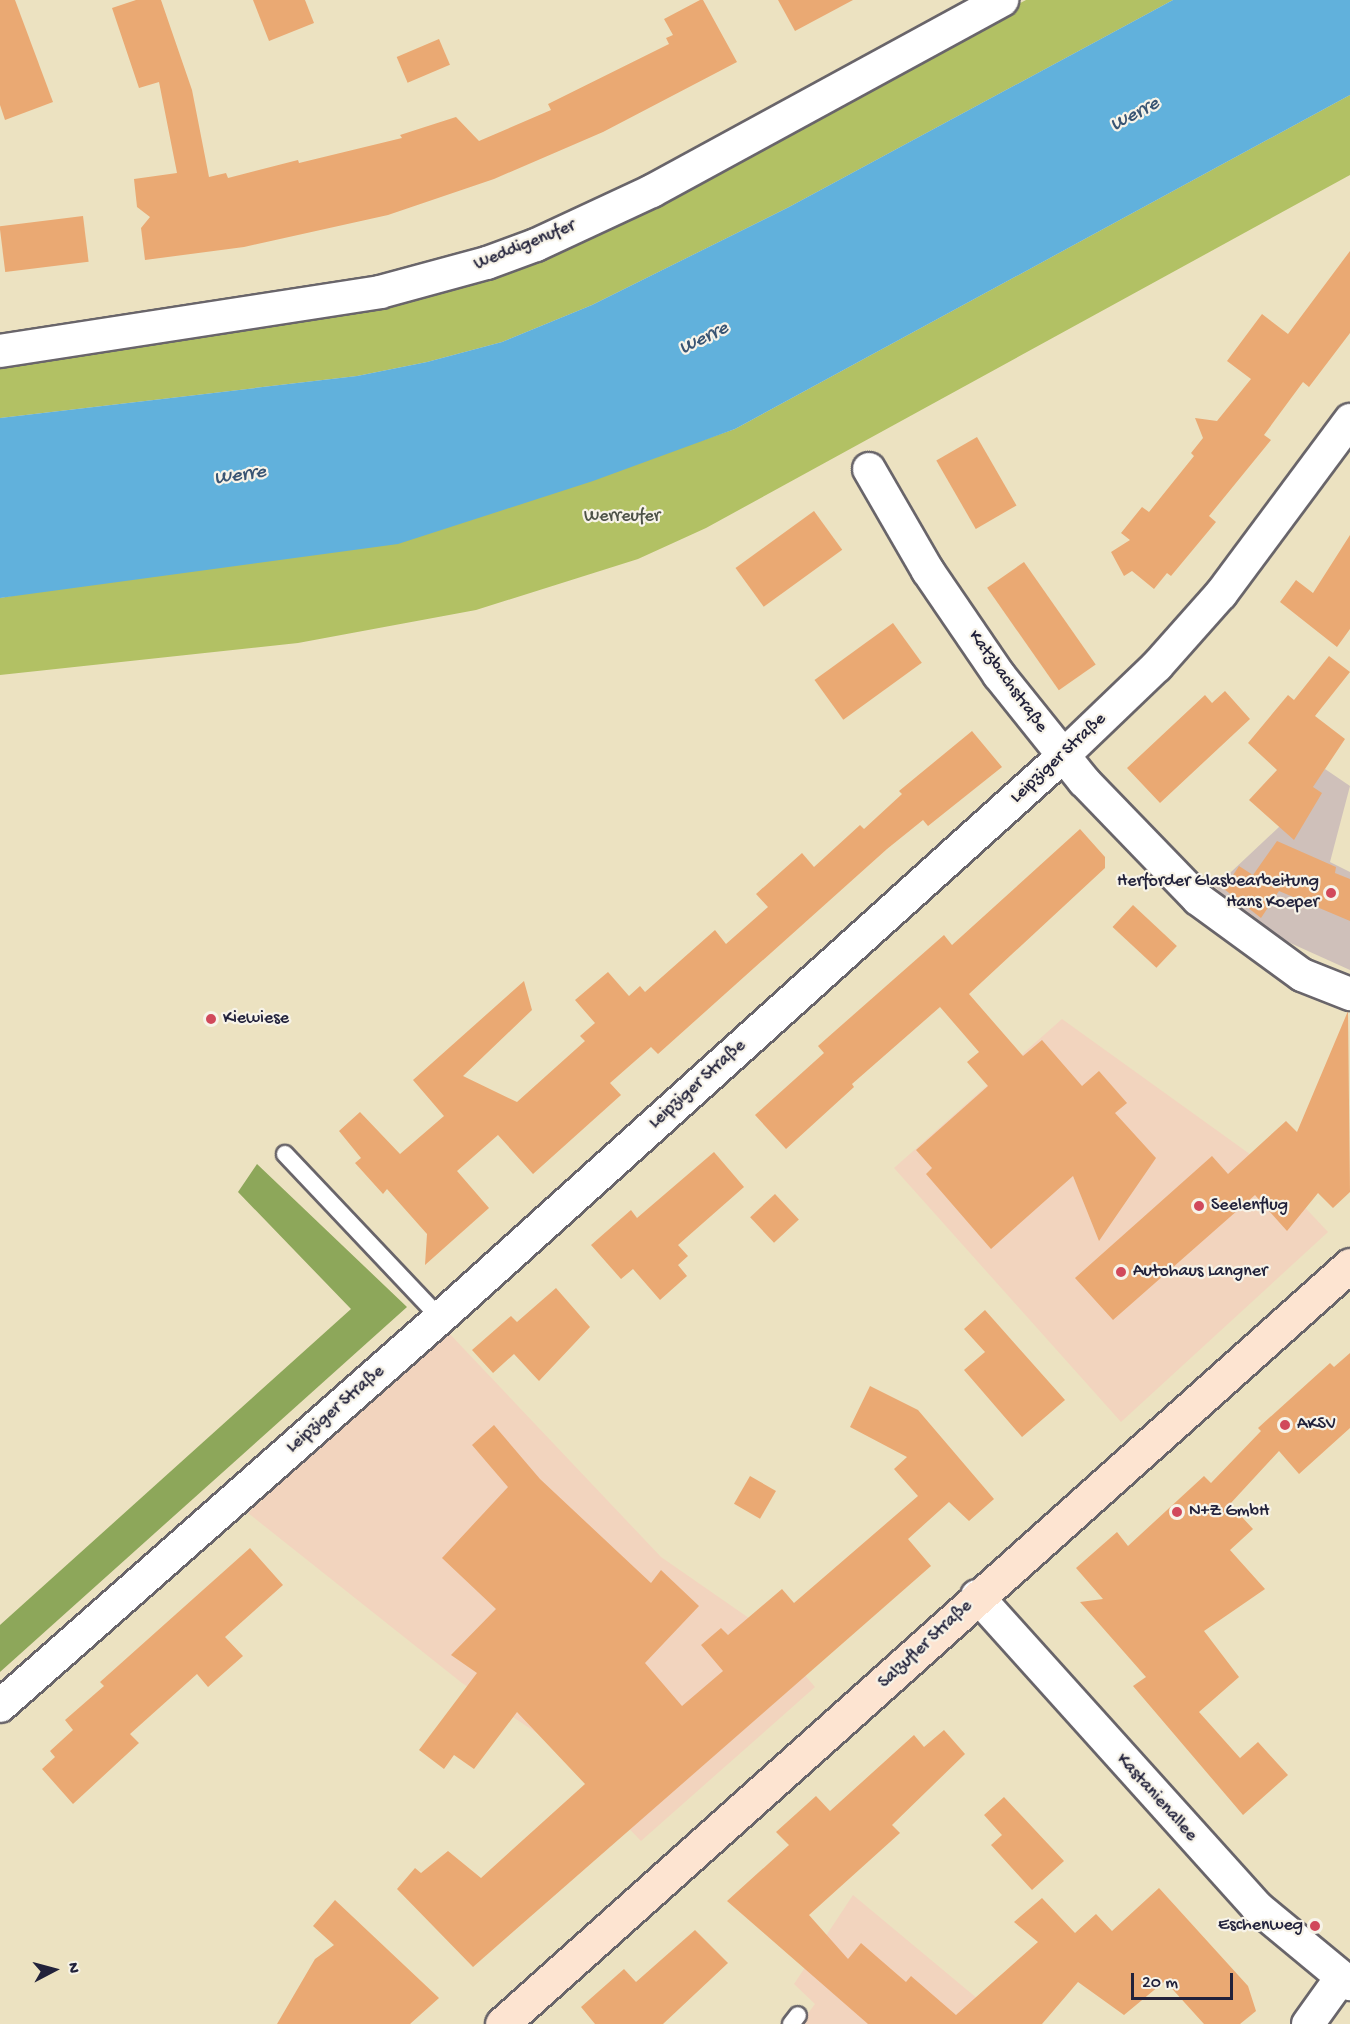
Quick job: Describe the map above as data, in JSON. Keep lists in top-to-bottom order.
{
  "streets": {
    "main road": ["Salzufler Straße"],
    "street": [
      "Weddigenufer",
      "Katzbachstraße",
      "Leipziger Straße",
      "Kastanienallee"
    ]
  },
  "crossings": [
    ["Katzbachstraße", "Leipziger Straße"],
    ["Salzufler Straße", "Kastanienallee"]
  ],
  "water": ["Werre"],
  "parks": ["Werreufer"],
  "places": [
    "Herforder Glasbearbeitung Hans Koeper",
    "Kiewiese",
    "Seelenflug",
    "Autohaus Langner",
    "AKSV",
    "N+Z GmbH",
    "Eschenweg"
  ],
  "scale_bar": "20 m",
  "north": "right"
}
